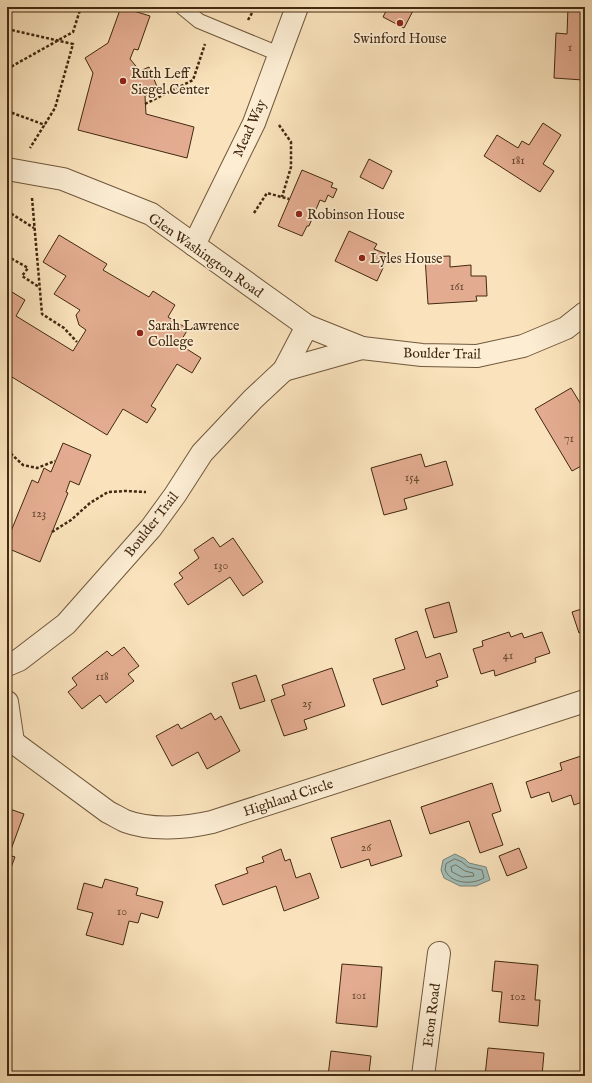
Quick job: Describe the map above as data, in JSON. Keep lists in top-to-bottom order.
{
  "streets": {
    "street": [
      "Mead Way",
      "Glen Washington Road",
      "Boulder Trail",
      "Highland Circle",
      "Eton Road"
    ]
  },
  "crossings": [
    ["Mead Way", "Glen Washington Road"],
    ["Glen Washington Road", "Boulder Trail"]
  ],
  "places": [
    "Swinford House",
    "Ruth Leff Siegel Center",
    "Robinson House",
    "Lyles House",
    "Sarah Lawrence College"
  ],
  "house_numbers": [
    "1",
    "181",
    "161",
    "71",
    "154",
    "123",
    "130",
    "41",
    "118",
    "25",
    "26",
    "10",
    "101",
    "102"
  ]
}
